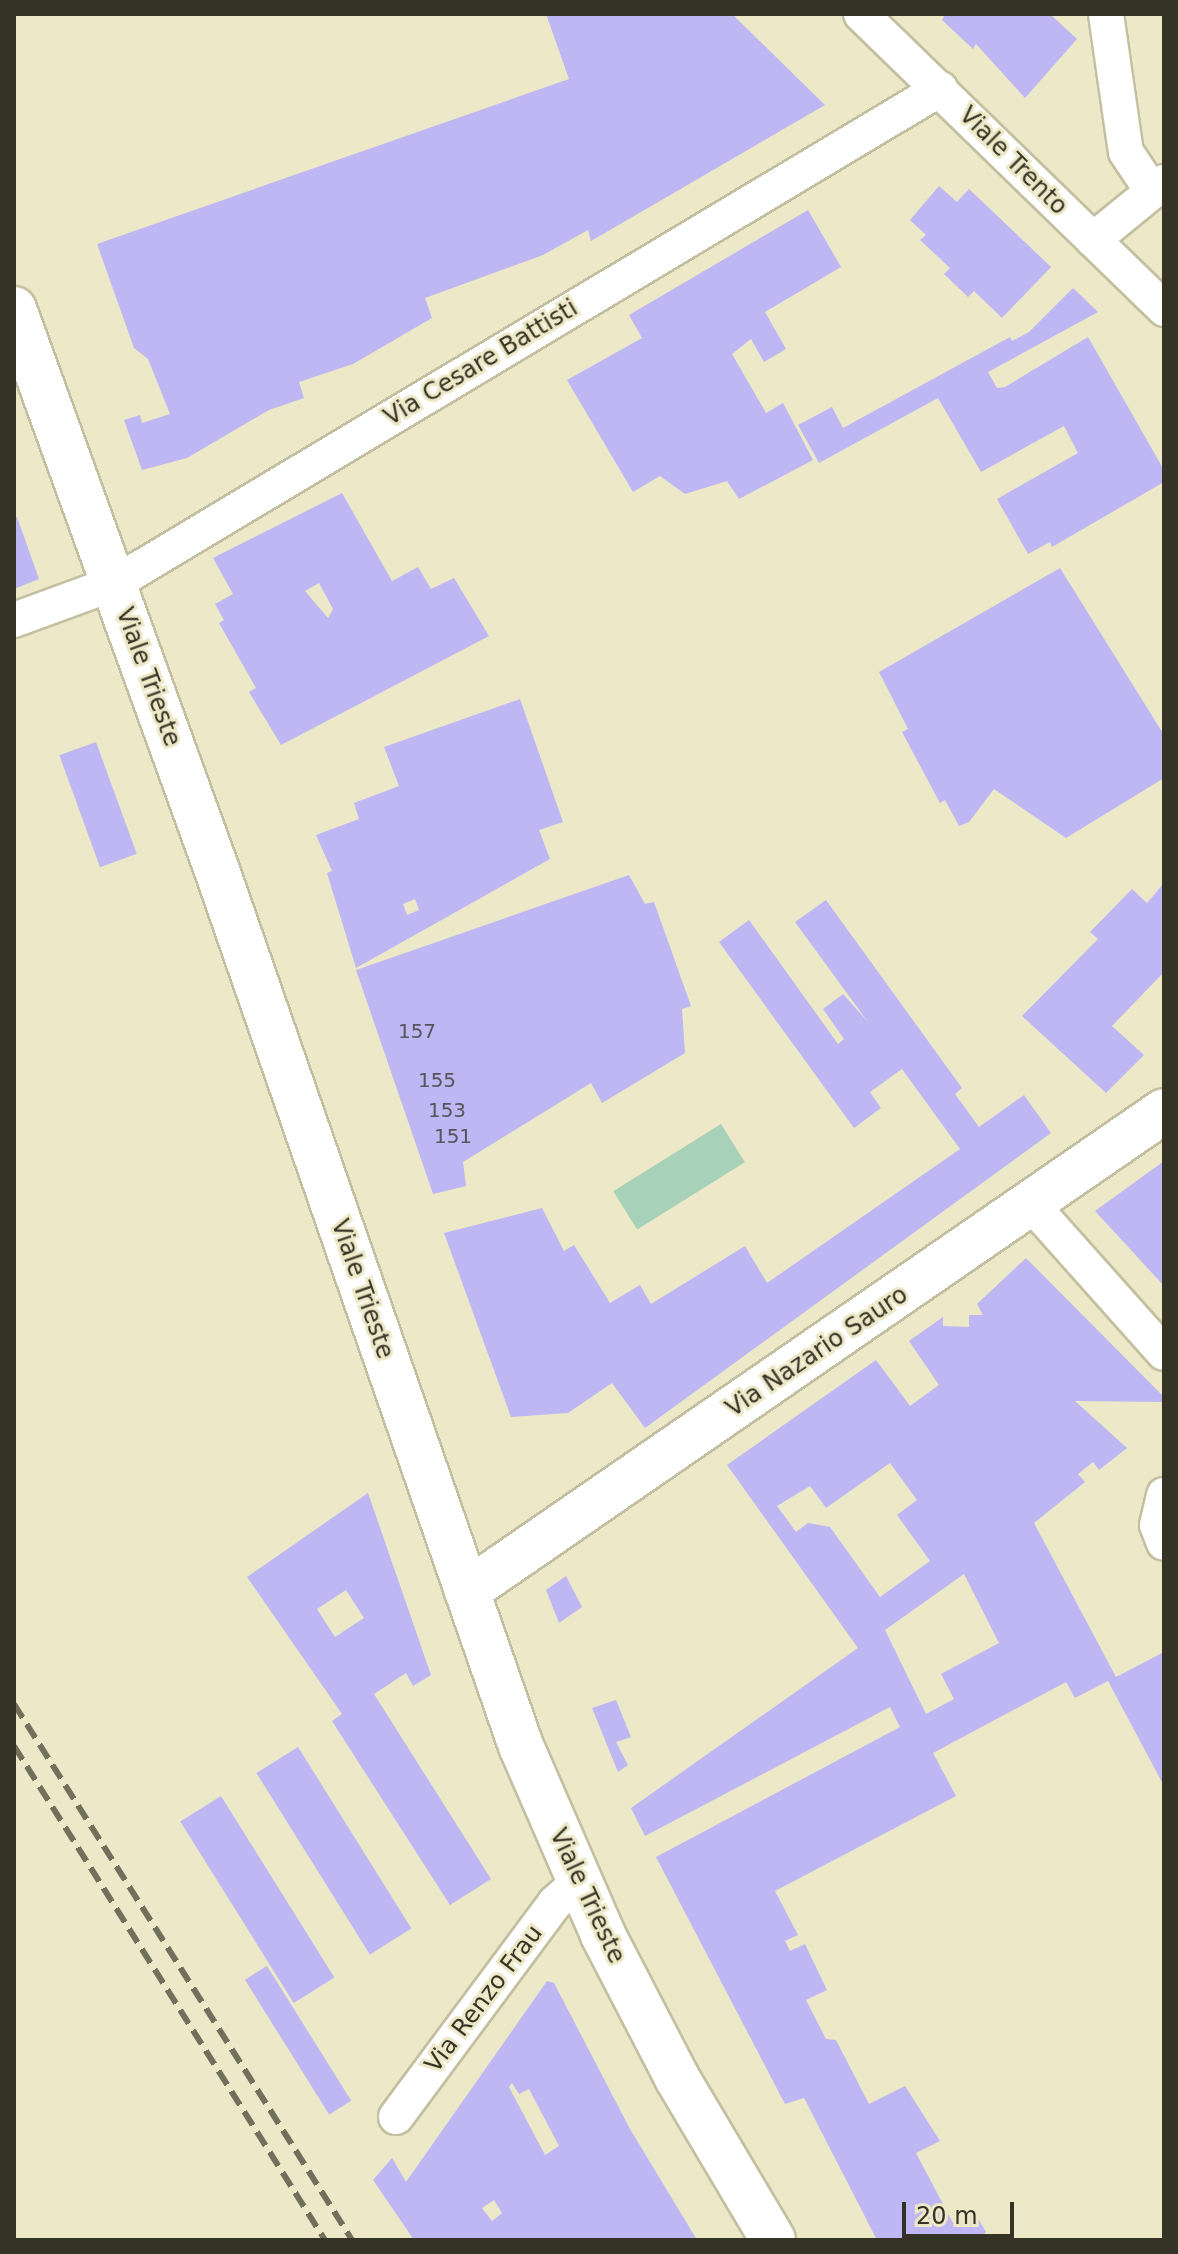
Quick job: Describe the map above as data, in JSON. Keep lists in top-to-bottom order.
{
  "streets": {
    "main road": ["Viale Trieste", "Via Nazario Sauro"],
    "street": ["Viale Trento", "Via Cesare Battisti", "Via Renzo Frau"]
  },
  "crossings": [
    ["Viale Trento", "Via Cesare Battisti"],
    ["Via Cesare Battisti", "Viale Trieste"],
    ["Viale Trieste", "Via Nazario Sauro"],
    ["Viale Trieste", "Via Renzo Frau"]
  ],
  "house_numbers": [
    "157",
    "155",
    "153",
    "151"
  ],
  "scale_bar": "20 m"
}
